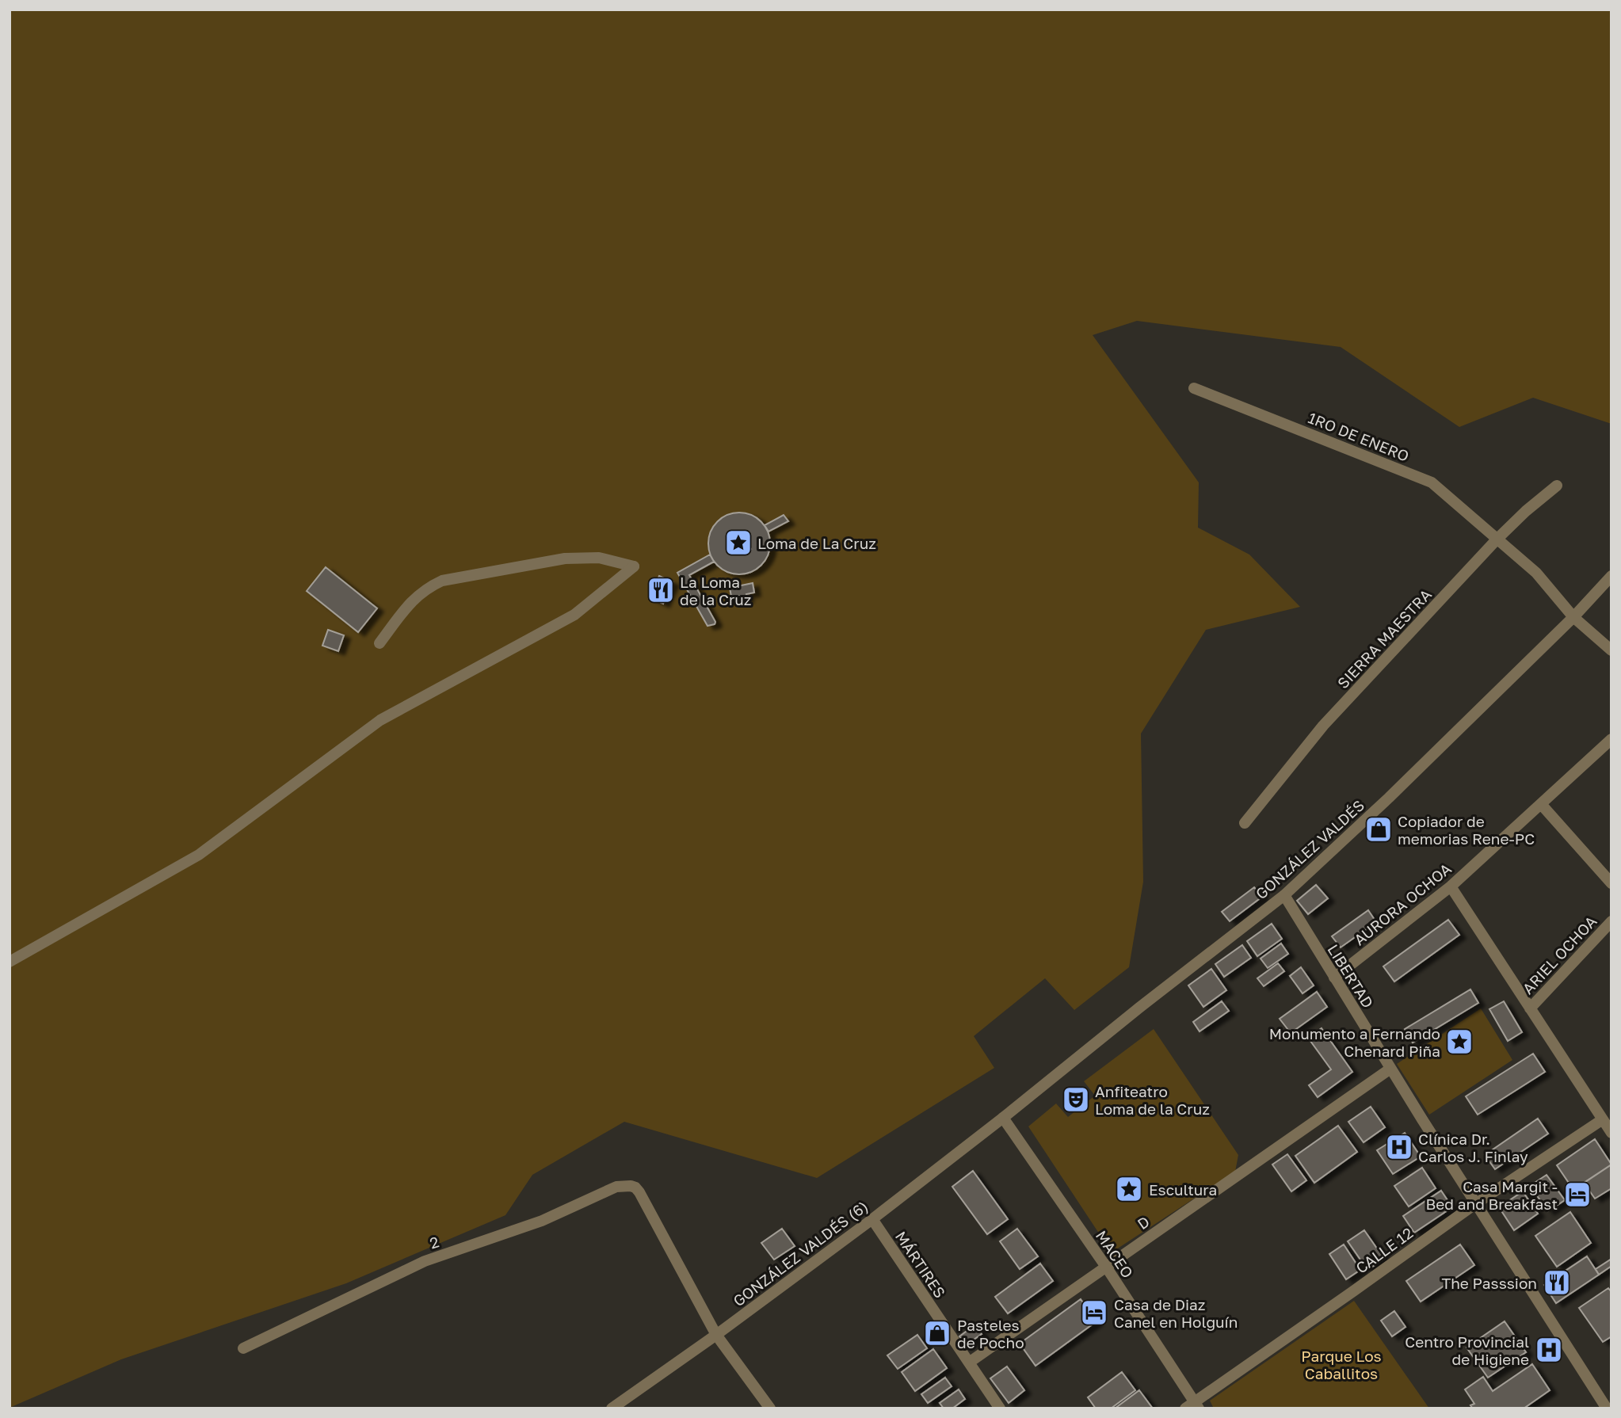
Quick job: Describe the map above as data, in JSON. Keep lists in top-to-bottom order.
{
  "streets": {
    "street": [
      "1RO DE ENERO",
      "SIERRA MAESTRA",
      "GONZÁLEZ VALDÉS",
      "AURORA OCHOA",
      "ARIEL OCHOA",
      "LIBERTAD",
      "D",
      "2",
      "CALLE 12",
      "GONZÁLEZ VALDÉS (6)",
      "MACEO",
      "MÁRTIRES"
    ]
  },
  "crossings": [
    ["1RO DE ENERO", "SIERRA MAESTRA"],
    ["1RO DE ENERO", "GONZÁLEZ VALDÉS"],
    ["GONZÁLEZ VALDÉS", "LIBERTAD"],
    ["GONZÁLEZ VALDÉS", "GONZÁLEZ VALDÉS (6)"],
    ["GONZÁLEZ VALDÉS", "MACEO"],
    ["AURORA OCHOA", "LIBERTAD"],
    ["LIBERTAD", "D"],
    ["LIBERTAD", "CALLE 12"],
    ["D", "MACEO"],
    ["D", "MÁRTIRES"],
    ["2", "GONZÁLEZ VALDÉS (6)"],
    ["CALLE 12", "MACEO"],
    ["GONZÁLEZ VALDÉS (6)", "MACEO"],
    ["GONZÁLEZ VALDÉS (6)", "MÁRTIRES"]
  ],
  "parks": ["Parque Los Caballitos"],
  "places": {
    "place": ["Loma de La Cruz", "Monumento a Fernando Chenard Piña", "Escultura"],
    "restaurant": ["La Loma de la Cruz", "The Passsion"],
    "shop": ["Copiador de memorias Rene-PC", "Pasteles de Pocho"],
    "theatre": ["Anfiteatro Loma de la Cruz"],
    "hospital": ["Clínica Dr. Carlos J. Finlay", "Centro Provincial de Higiene"],
    "hotel": ["Casa Margit - Bed and Breakfast", "Casa de Diaz Canel en Holguín"]
  }
}
